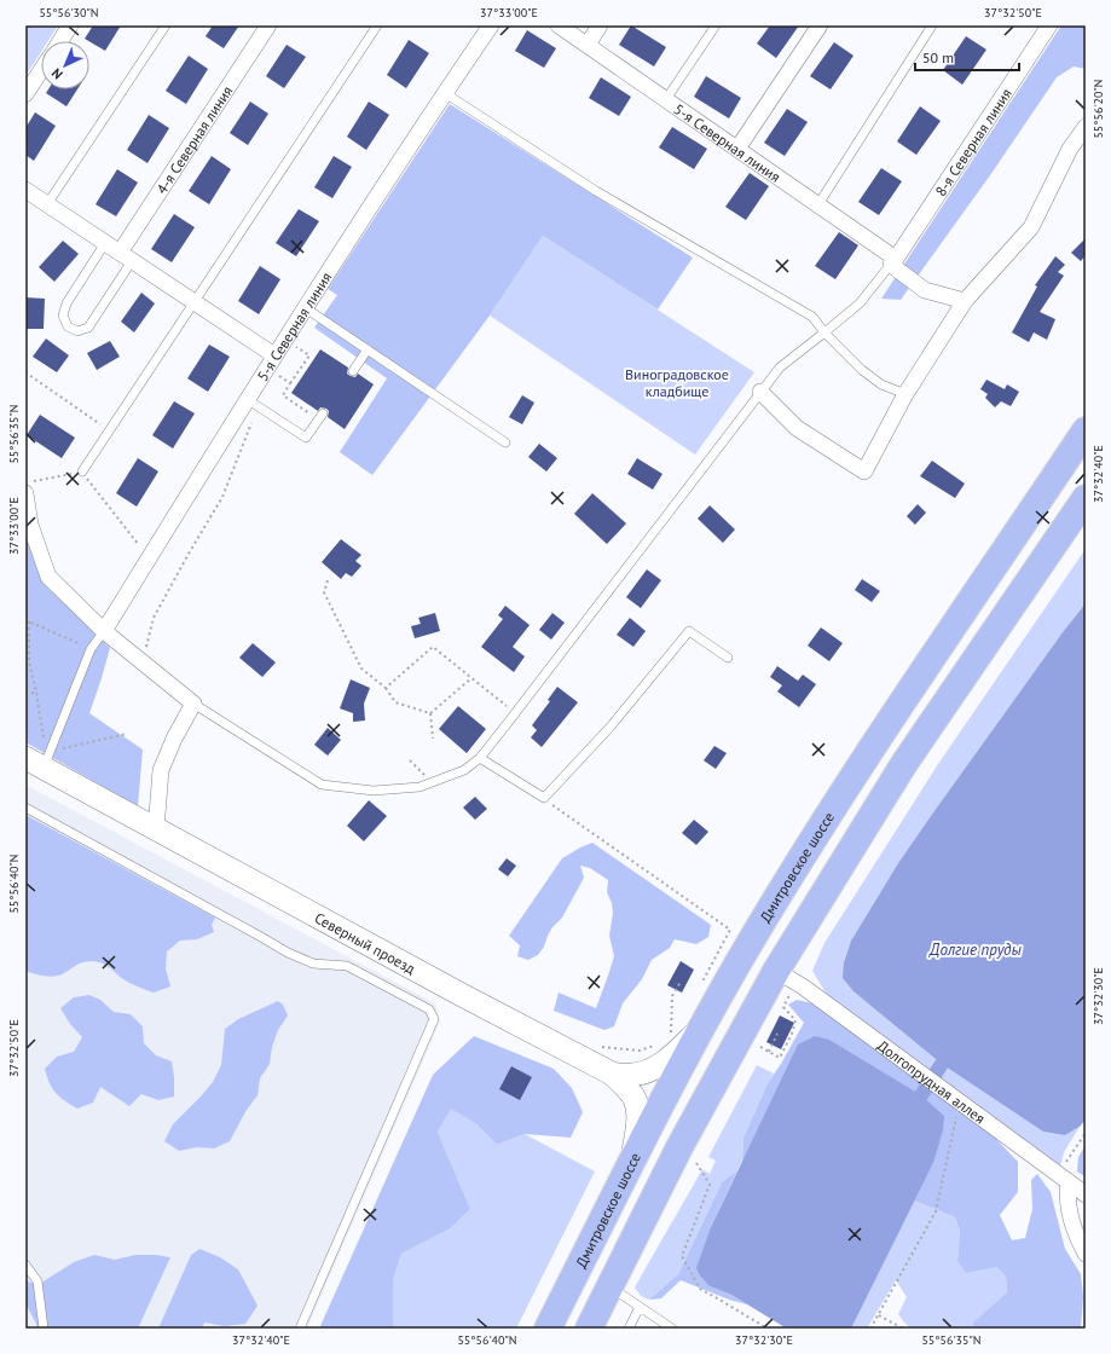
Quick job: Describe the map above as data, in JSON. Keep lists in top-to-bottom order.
{
  "streets": {
    "highway": ["Дмитровское шоссе"],
    "street": [
      "4-я Северная линия",
      "5-я Северная линия",
      "8-я Северная линия",
      "Северный проезд",
      "Долгопрудная аллея"
    ]
  },
  "crossings": [
    ["5-я Северная линия", "8-я Северная линия"],
    ["Дмитровское шоссе", "Северный проезд"]
  ],
  "water": ["Долгие пруды"],
  "parks": ["Виноградовское кладбище"],
  "scale_bar": "50 m",
  "north": "bottom left",
  "coordinates": [
    "55°56'30\"N",
    "37°33'00\"E",
    "37°32'50\"E",
    "55°56'20\"N",
    "55°56'35\"N",
    "37°32'40\"E",
    "55°56'40\"N",
    "37°32'30\"E"
  ]
}
